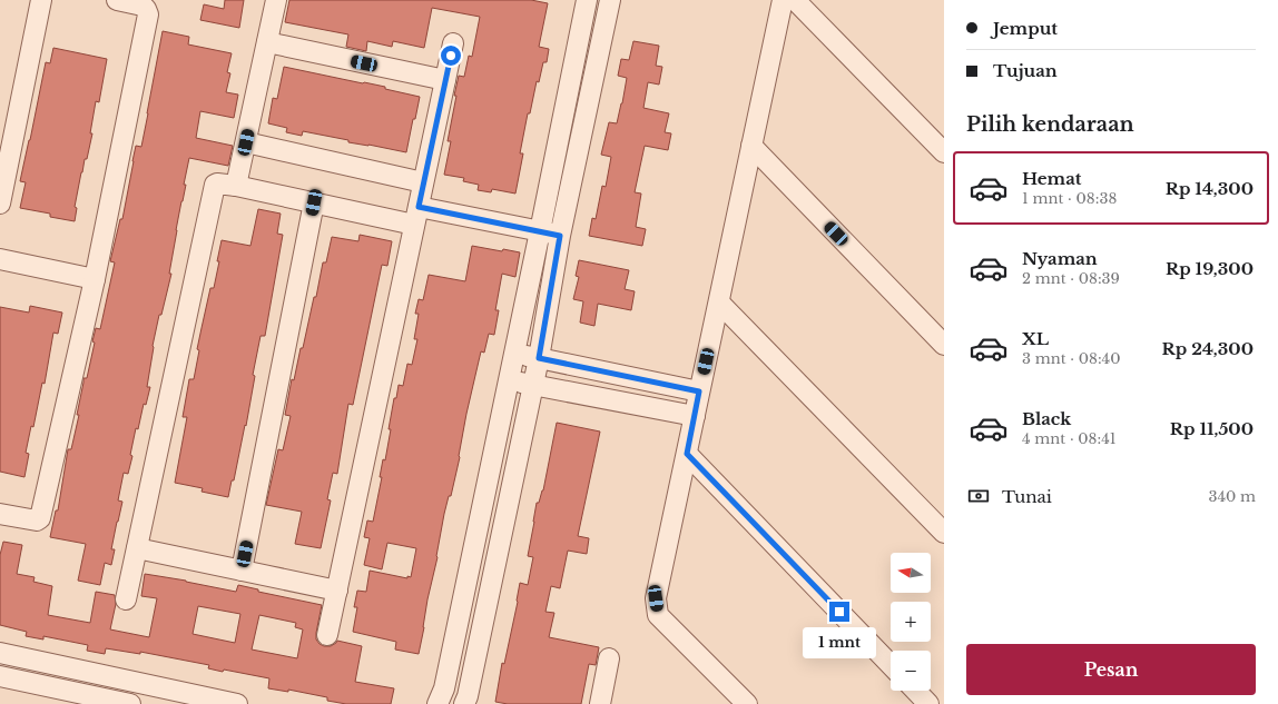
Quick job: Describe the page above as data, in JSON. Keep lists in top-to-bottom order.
{
  "north": "left",
  "page": {
    "banner": ["Jemput", "Tujuan"],
    "heading": "Pilih kendaraan",
    "list": [
      {
        "name": "Hemat",
        "note": "1 mnt · 08:38",
        "value": "Rp 14,300"
      },
      {
        "name": "Nyaman",
        "note": "2 mnt · 08:39",
        "value": "Rp 19,300"
      },
      {
        "name": "XL",
        "note": "3 mnt · 08:40",
        "value": "Rp 24,300"
      },
      {
        "name": "Black",
        "note": "4 mnt · 08:41",
        "value": "Rp 11,500"
      }
    ],
    "pay": ["Tunai", "340 m"],
    "map_buttons": ["+", "−"],
    "bubble": "1 mnt",
    "buttons": "Pesan"
  }
}
